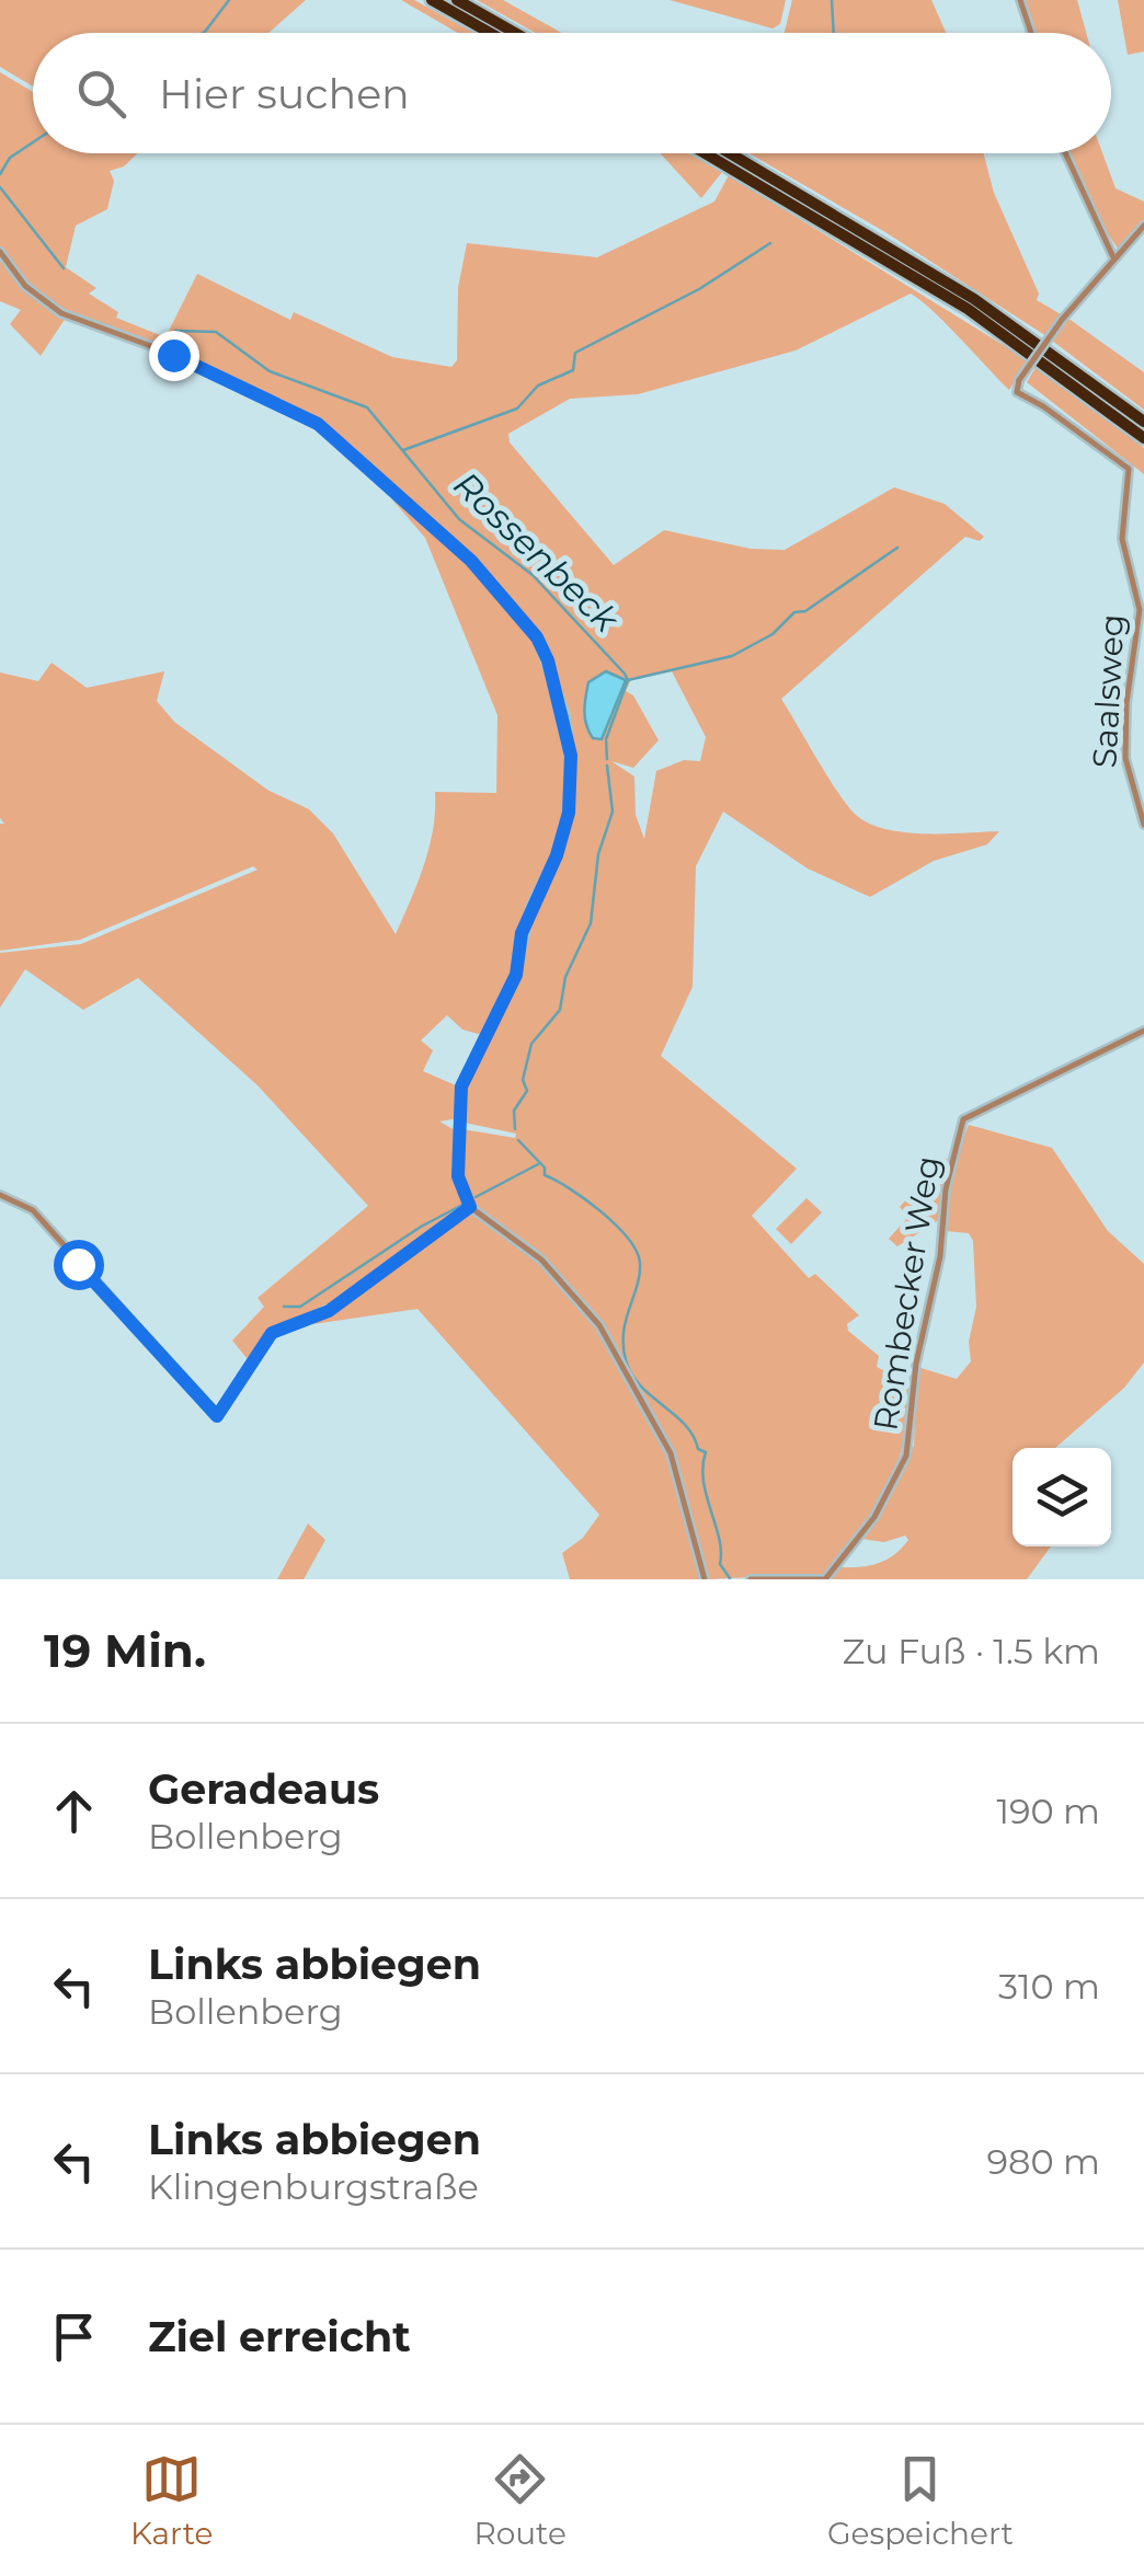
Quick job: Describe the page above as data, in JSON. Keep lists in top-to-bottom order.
{
  "streets": {
    "street": ["Saalsweg", "Rombecker Weg"]
  },
  "water": ["Rossenbeck"],
  "page": {
    "search": "Hier suchen",
    "heading": ["19 Min.", "Zu Fuß · 1.5 km"],
    "list": [
      ["Geradeaus", "Bollenberg", "190 m"],
      ["Links abbiegen", "Bollenberg", "310 m"],
      ["Links abbiegen", "Klingenburgstraße", "980 m"],
      "Ziel erreicht"
    ],
    "nav": ["Karte", "Route", "Gespeichert"]
  }
}
